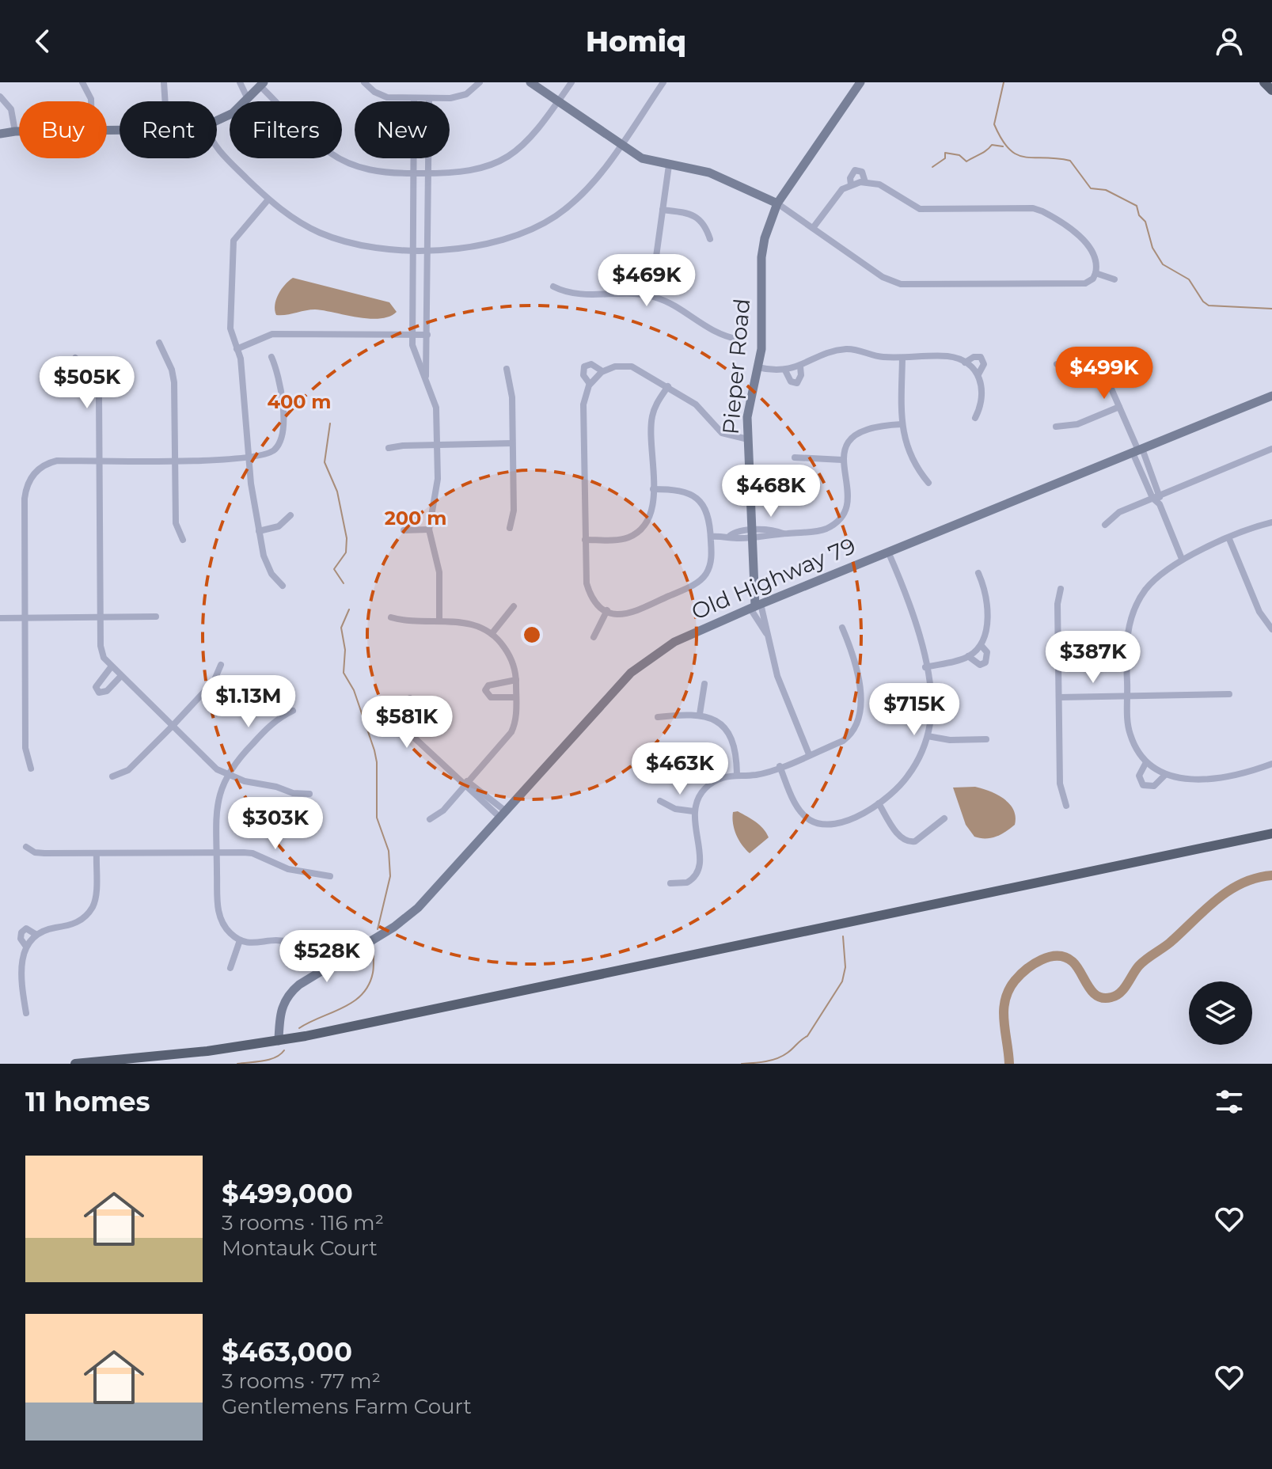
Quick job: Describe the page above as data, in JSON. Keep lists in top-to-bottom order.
{
  "streets": {
    "street": ["Pieper Road", "Old Highway 79"]
  },
  "crossings": [
    ["Pieper Road", "Old Highway 79"]
  ],
  "page": {
    "header": "Homiq",
    "chip": [
      "Buy",
      "Rent",
      "Filters",
      "New"
    ],
    "price": [
      "$469K",
      "$499K",
      "$505K",
      "$468K",
      "$387K",
      "$1.13M",
      "$715K",
      "$581K",
      "$463K",
      "$303K",
      "$528K"
    ],
    "heading": "11 homes",
    "list": [
      {
        "name": "$499,000",
        "note": "3 rooms · 116 m² · Montauk Court"
      },
      {
        "name": "$463,000",
        "note": "3 rooms · 77 m² · Gentlemens Farm Court"
      }
    ]
  },
  "rings": ["400 m", "200 m"]
}
